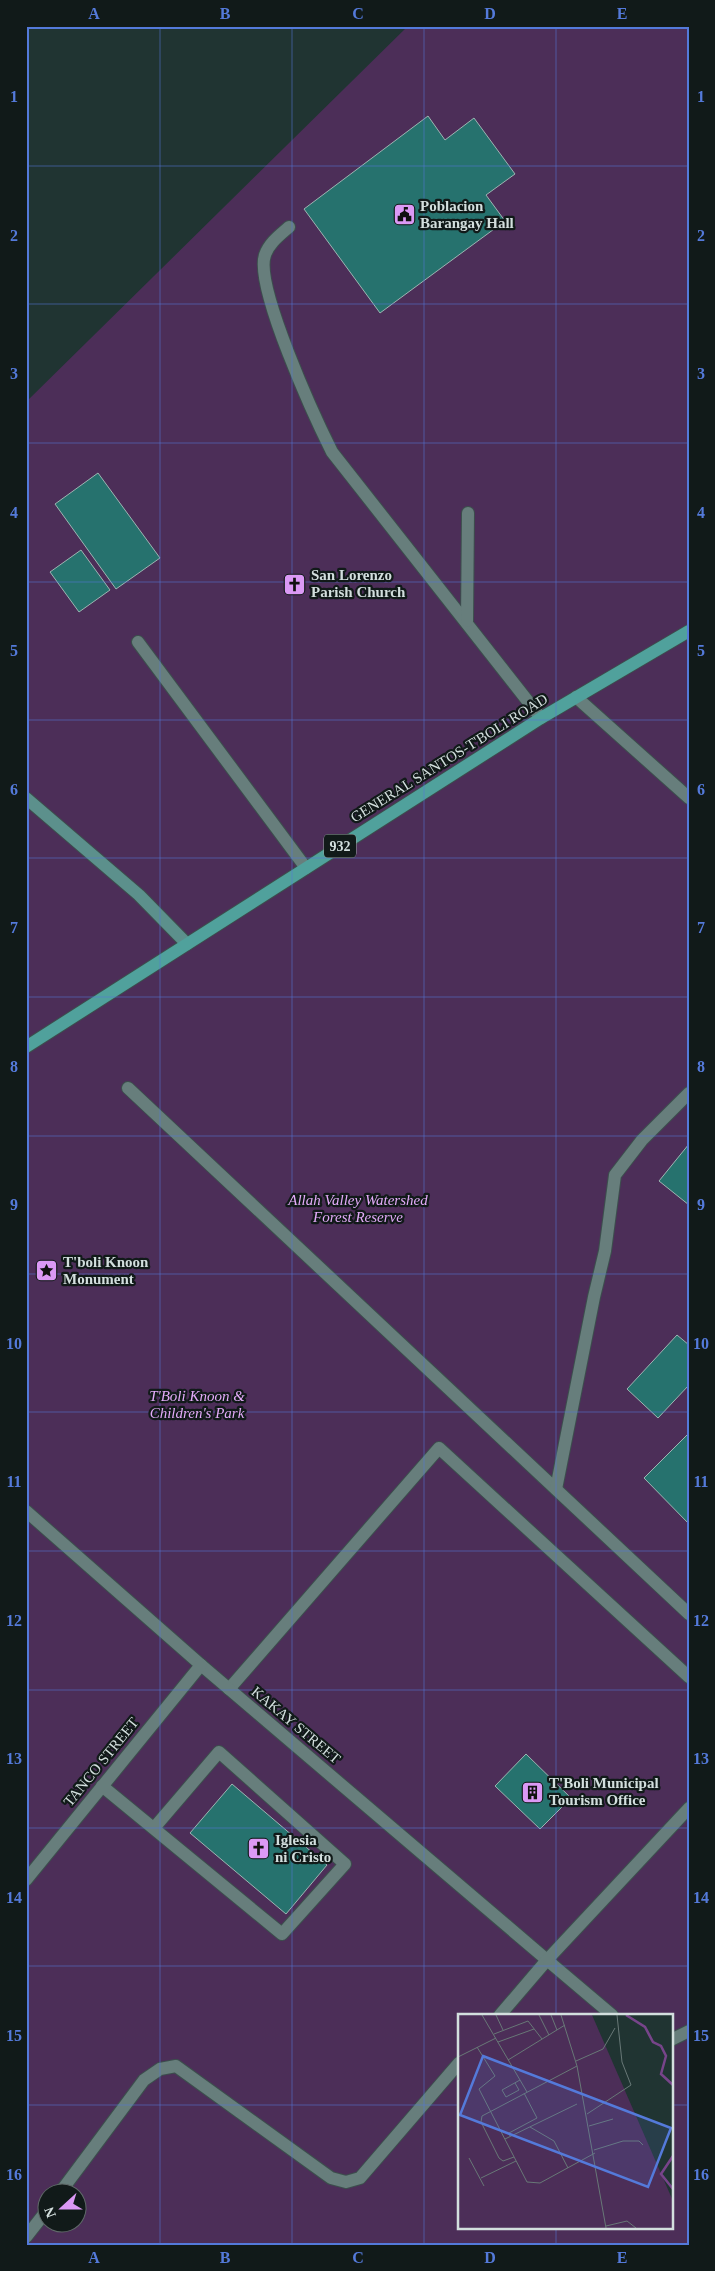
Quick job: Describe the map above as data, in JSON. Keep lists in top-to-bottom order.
{
  "streets": {
    "main road": ["GENERAL SANTOS-T'BOLI ROAD", "932"],
    "street": ["KAKAY STREET", "TANCO STREET"]
  },
  "crossings": [
    ["KAKAY STREET", "TANCO STREET"]
  ],
  "parks": ["Allah Valley Watershed Forest Reserve", "T'Boli Knoon & Children's Park"],
  "places": {
    "public building": ["Poblacion Barangay Hall"],
    "church": ["San Lorenzo Parish Church", "Iglesia ni Cristo"],
    "place": ["T'boli Knoon Monument"],
    "building": ["T'Boli Municipal Tourism Office"]
  },
  "north": "left",
  "grid": {
    "columns": [
      "A",
      "B",
      "C",
      "D",
      "E"
    ],
    "rows": [
      "1",
      "2",
      "3",
      "4",
      "5",
      "6",
      "7",
      "8",
      "9",
      "10",
      "11",
      "12",
      "13",
      "14",
      "15",
      "16"
    ]
  }
}
